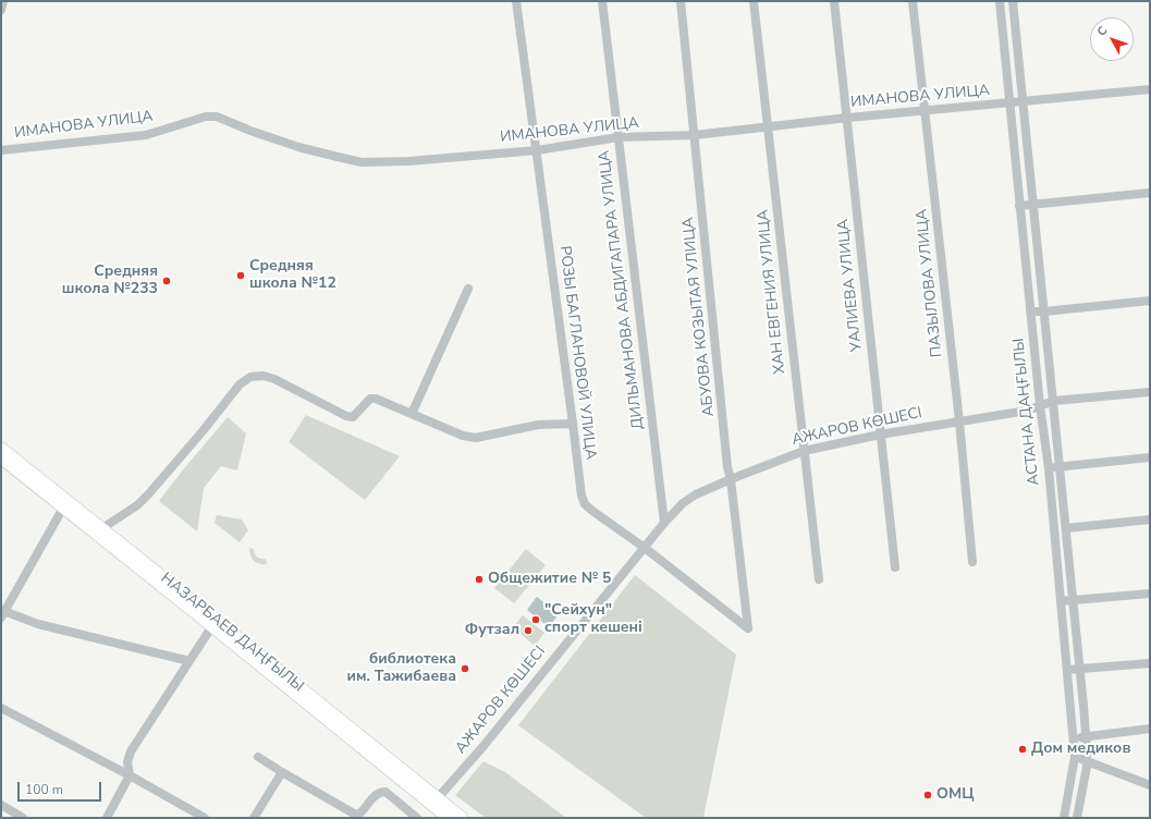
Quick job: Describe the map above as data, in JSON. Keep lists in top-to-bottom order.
{
  "streets": {
    "main road": ["НАЗАРБАЕВ ДАҢҒЫЛЫ"],
    "street": [
      "ИМАНОВА УЛИЦА",
      "ПАЗЫЛОВА УЛИЦА",
      "УАЛИЕВА УЛИЦА",
      "ДИЛЬМАНОВА АБДИГАПАРА УЛИЦА",
      "ХАН ЕВГЕНИЯ УЛИЦА",
      "АБУОВА КОЗЫТАЯ УЛИЦА",
      "РОЗЫ БАГЛАНОВОЙ УЛИЦА",
      "АСТАНА ДАҢҒЫЛЫ",
      "АЖАРОВ КӨШЕСІ"
    ]
  },
  "crossings": [
    ["ИМАНОВА УЛИЦА", "ПАЗЫЛОВА УЛИЦА"],
    ["ИМАНОВА УЛИЦА", "УАЛИЕВА УЛИЦА"],
    ["ИМАНОВА УЛИЦА", "ДИЛЬМАНОВА АБДИГАПАРА УЛИЦА"],
    ["ИМАНОВА УЛИЦА", "ХАН ЕВГЕНИЯ УЛИЦА"],
    ["ИМАНОВА УЛИЦА", "АБУОВА КОЗЫТАЯ УЛИЦА"],
    ["ИМАНОВА УЛИЦА", "РОЗЫ БАГЛАНОВОЙ УЛИЦА"],
    ["ИМАНОВА УЛИЦА", "АСТАНА ДАҢҒЫЛЫ"],
    ["ПАЗЫЛОВА УЛИЦА", "АЖАРОВ КӨШЕСІ"],
    ["УАЛИЕВА УЛИЦА", "АЖАРОВ КӨШЕСІ"],
    ["ДИЛЬМАНОВА АБДИГАПАРА УЛИЦА", "АЖАРОВ КӨШЕСІ"],
    ["ХАН ЕВГЕНИЯ УЛИЦА", "АЖАРОВ КӨШЕСІ"],
    ["АБУОВА КОЗЫТАЯ УЛИЦА", "РОЗЫ БАГЛАНОВОЙ УЛИЦА"],
    ["АБУОВА КОЗЫТАЯ УЛИЦА", "АЖАРОВ КӨШЕСІ"],
    ["РОЗЫ БАГЛАНОВОЙ УЛИЦА", "АЖАРОВ КӨШЕСІ"],
    ["АСТАНА ДАҢҒЫЛЫ", "АЖАРОВ КӨШЕСІ"],
    ["АЖАРОВ КӨШЕСІ", "НАЗАРБАЕВ ДАҢҒЫЛЫ"]
  ],
  "places": [
    "Средняя школа №12",
    "Средняя школа №233",
    "Общежитие № 5",
    "\"Сейхун\" спорт кешені",
    "Футзал",
    "библиотека им. Тажибаева",
    "Дом медиков",
    "ОМЦ"
  ],
  "scale_bar": "100 m",
  "north": "top left"
}
